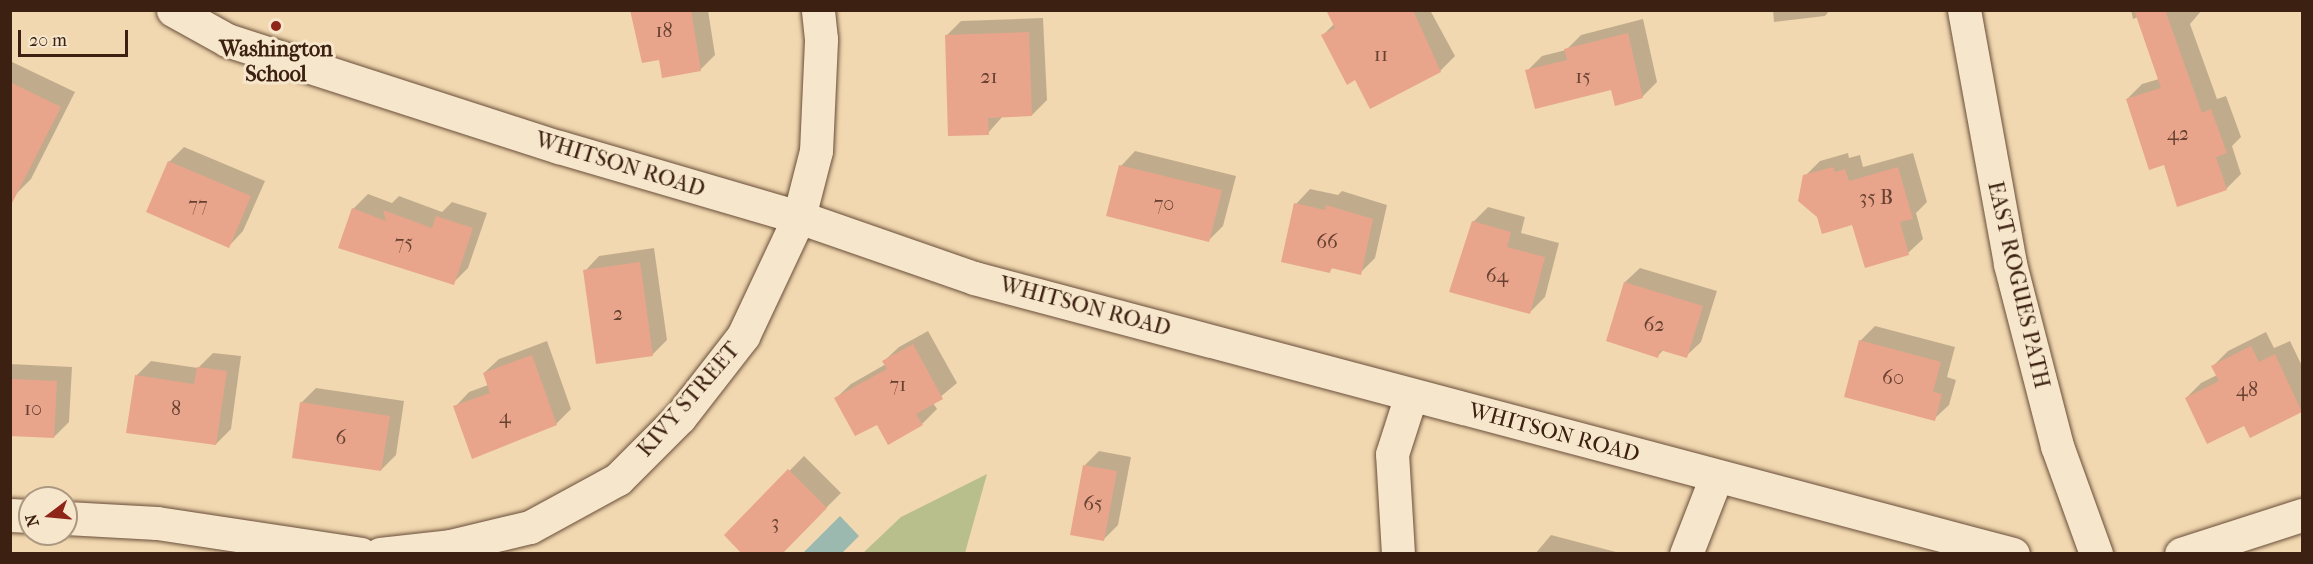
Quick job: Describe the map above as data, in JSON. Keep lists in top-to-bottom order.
{
  "streets": {
    "street": ["WHITSON ROAD", "EAST ROGUES PATH", "KIVY STREET"]
  },
  "crossings": [
    ["WHITSON ROAD", "KIVY STREET"]
  ],
  "places": ["Washington School"],
  "house_numbers": [
    "18",
    "11",
    "21",
    "15",
    "42",
    "35 B",
    "70",
    "77",
    "66",
    "75",
    "64",
    "2",
    "62",
    "60",
    "71",
    "48",
    "10",
    "8",
    "4",
    "6",
    "65",
    "3"
  ],
  "scale_bar": "20 m",
  "north": "left"
}
